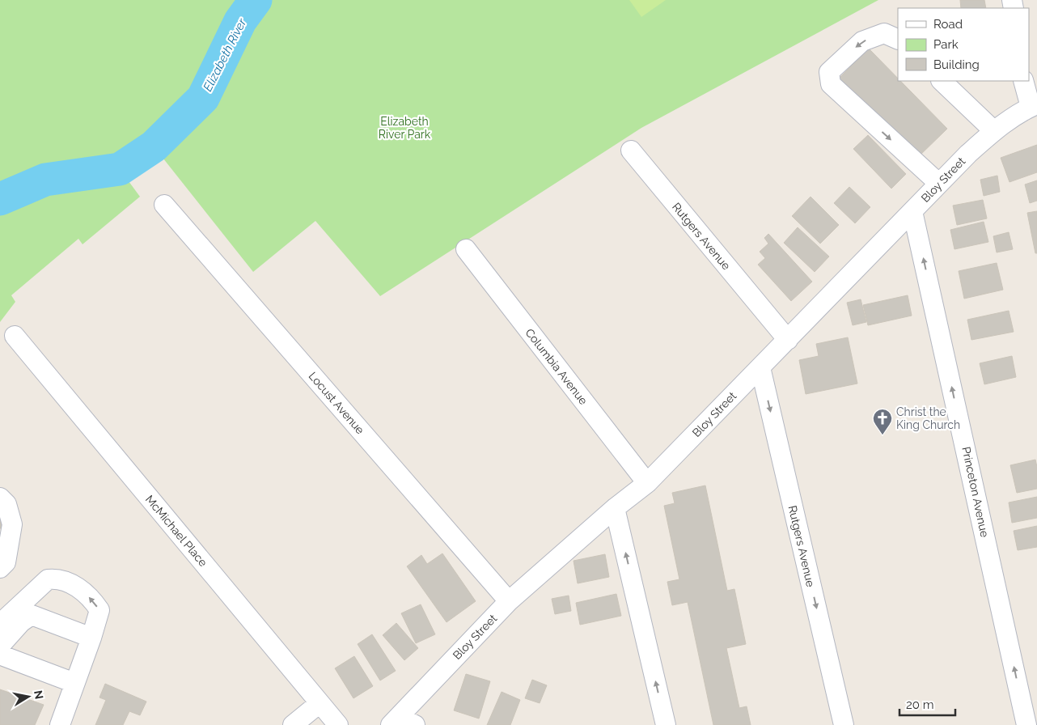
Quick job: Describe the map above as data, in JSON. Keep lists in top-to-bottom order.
{
  "streets": {
    "street": [
      "Bloy Street",
      "Rutgers Avenue",
      "Columbia Avenue",
      "Locust Avenue",
      "Princeton Avenue",
      "McMichael Place"
    ]
  },
  "crossings": [
    ["Bloy Street", "Rutgers Avenue"],
    ["Bloy Street", "Columbia Avenue"],
    ["Bloy Street", "Locust Avenue"],
    ["Bloy Street", "Princeton Avenue"]
  ],
  "one_way": ["Rutgers Avenue", "Princeton Avenue"],
  "water": ["Elizabeth River"],
  "parks": ["Elizabeth River Park"],
  "places": {
    "church": ["Christ the King Church"]
  },
  "legend": ["Road", "Park", "Building"],
  "scale_bar": "20 m",
  "north": "right"
}
